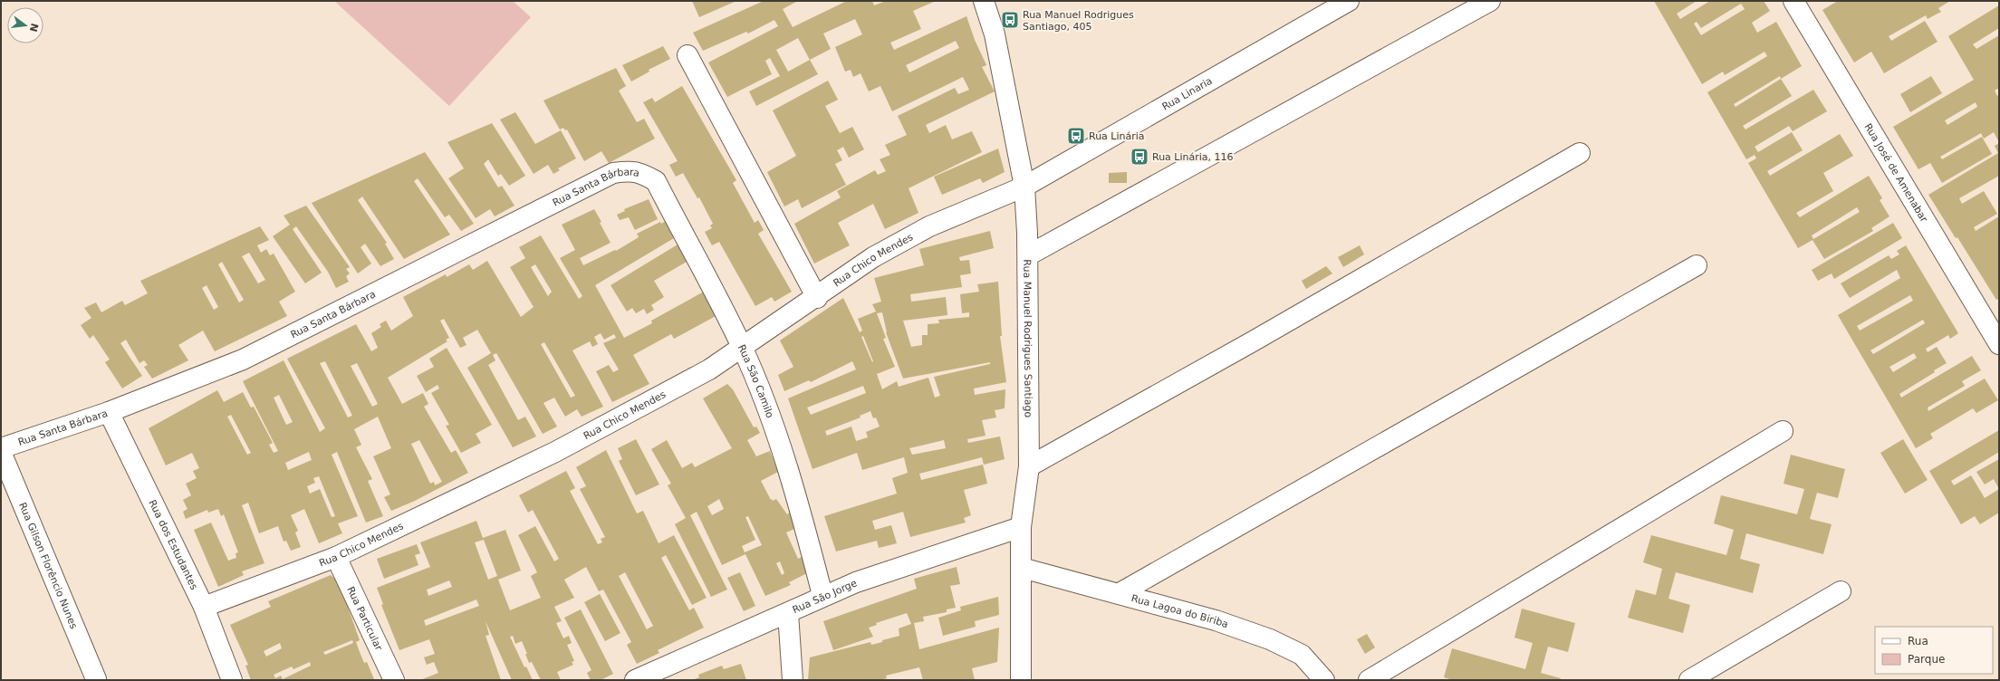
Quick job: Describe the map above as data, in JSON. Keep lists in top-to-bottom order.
{
  "streets": {
    "street": [
      "Rua Linaria",
      "Rua José de Amenabar",
      "Rua Santa Bárbara",
      "Rua Chico Mendes",
      "Rua Manuel Rodrigues Santiago",
      "Rua São Camilo",
      "Rua dos Estudantes",
      "Rua Gilson Florêncio Nunes",
      "Rua São Jorge",
      "Rua Lagoa do Biriba",
      "Rua Particular"
    ]
  },
  "crossings": [
    ["Rua Linaria", "Rua Chico Mendes"],
    ["Rua Linaria", "Rua Manuel Rodrigues Santiago"],
    ["Rua Santa Bárbara", "Rua São Camilo"],
    ["Rua Santa Bárbara", "Rua dos Estudantes"],
    ["Rua Chico Mendes", "Rua Manuel Rodrigues Santiago"],
    ["Rua Chico Mendes", "Rua São Camilo"],
    ["Rua Chico Mendes", "Rua dos Estudantes"],
    ["Rua Chico Mendes", "Rua Particular"],
    ["Rua Manuel Rodrigues Santiago", "Rua São Jorge"],
    ["Rua Manuel Rodrigues Santiago", "Rua Lagoa do Biriba"],
    ["Rua São Camilo", "Rua São Jorge"]
  ],
  "places": {
    "bus stop": ["Rua Manuel Rodrigues Santiago, 405", "Rua Linária", "Rua Linária, 116"]
  },
  "legend": ["Rua", "Parque"],
  "north": "right"
}
